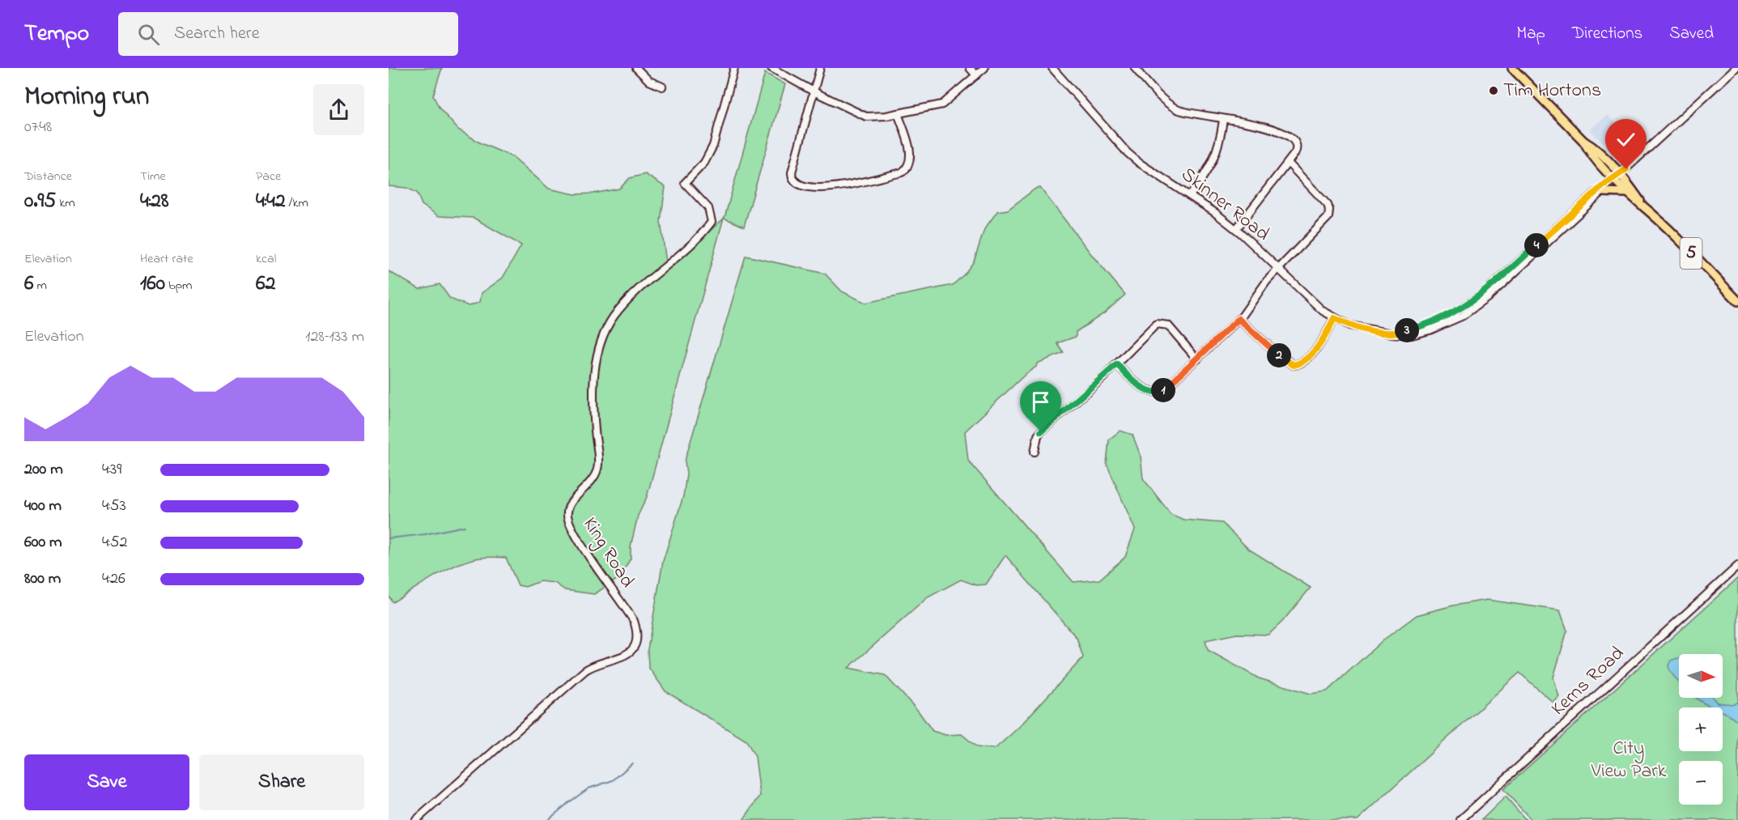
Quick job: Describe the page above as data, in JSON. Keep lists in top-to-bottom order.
{
  "streets": {
    "main road": ["5"],
    "street": ["Skinner Road", "King Road", "Kerns Road"]
  },
  "crossings": [
    ["Skinner Road", "5"]
  ],
  "parks": ["City View Park"],
  "places": ["Tim Hortons"],
  "north": "right",
  "page": {
    "header": "Tempo",
    "search": "Search here",
    "nav": ["Map", "Directions", "Saved"],
    "heading": ["Morning run", "07:48"],
    "stats": [
      ["Distance", "0.95 km"],
      ["Time", "4:28"],
      ["Pace", "4:42 /km"],
      ["Elevation", "6 m"],
      ["Heart rate", "160 bpm"],
      ["kcal", "62"]
    ],
    "pins": [
      "4",
      "3",
      "2",
      "1"
    ],
    "chart": ["Elevation", "128–133 m"],
    "list": [
      {
        "name": "200 m",
        "note": "4:39"
      },
      {
        "name": "400 m",
        "note": "4:53"
      },
      {
        "name": "600 m",
        "note": "4:52"
      },
      {
        "name": "800 m",
        "note": "4:26"
      }
    ],
    "map_buttons": ["+", "−"],
    "buttons": ["Save", "Share"]
  }
}
